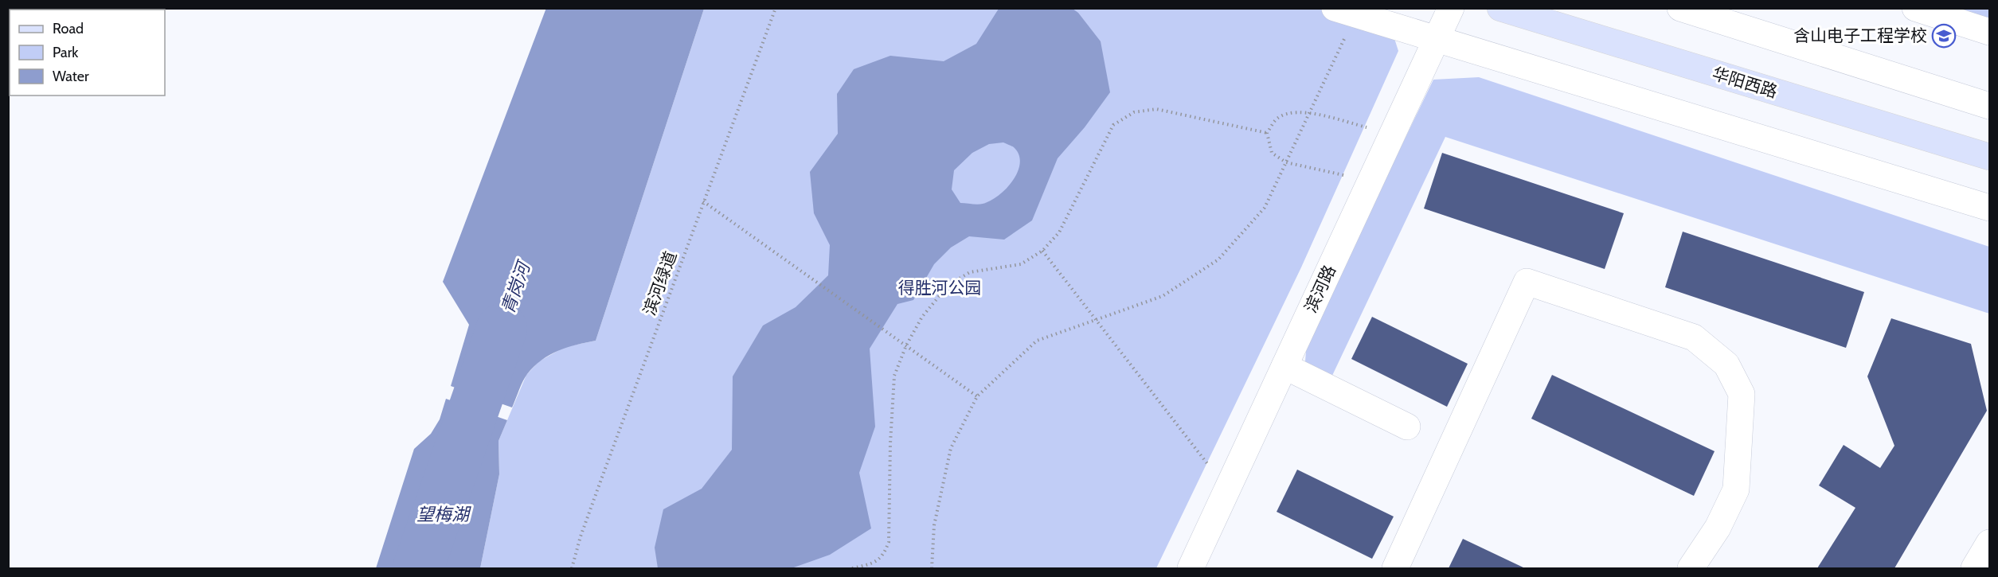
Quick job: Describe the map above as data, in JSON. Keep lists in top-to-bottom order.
{
  "streets": {
    "main road": ["华阳西路"],
    "street": ["滨河路"],
    "path": ["滨河绿道"]
  },
  "water": ["青岗河", "望梅湖"],
  "parks": ["得胜河公园"],
  "places": {
    "school or university": ["含山电子工程学校"]
  },
  "legend": ["Road", "Park", "Water"]
}
